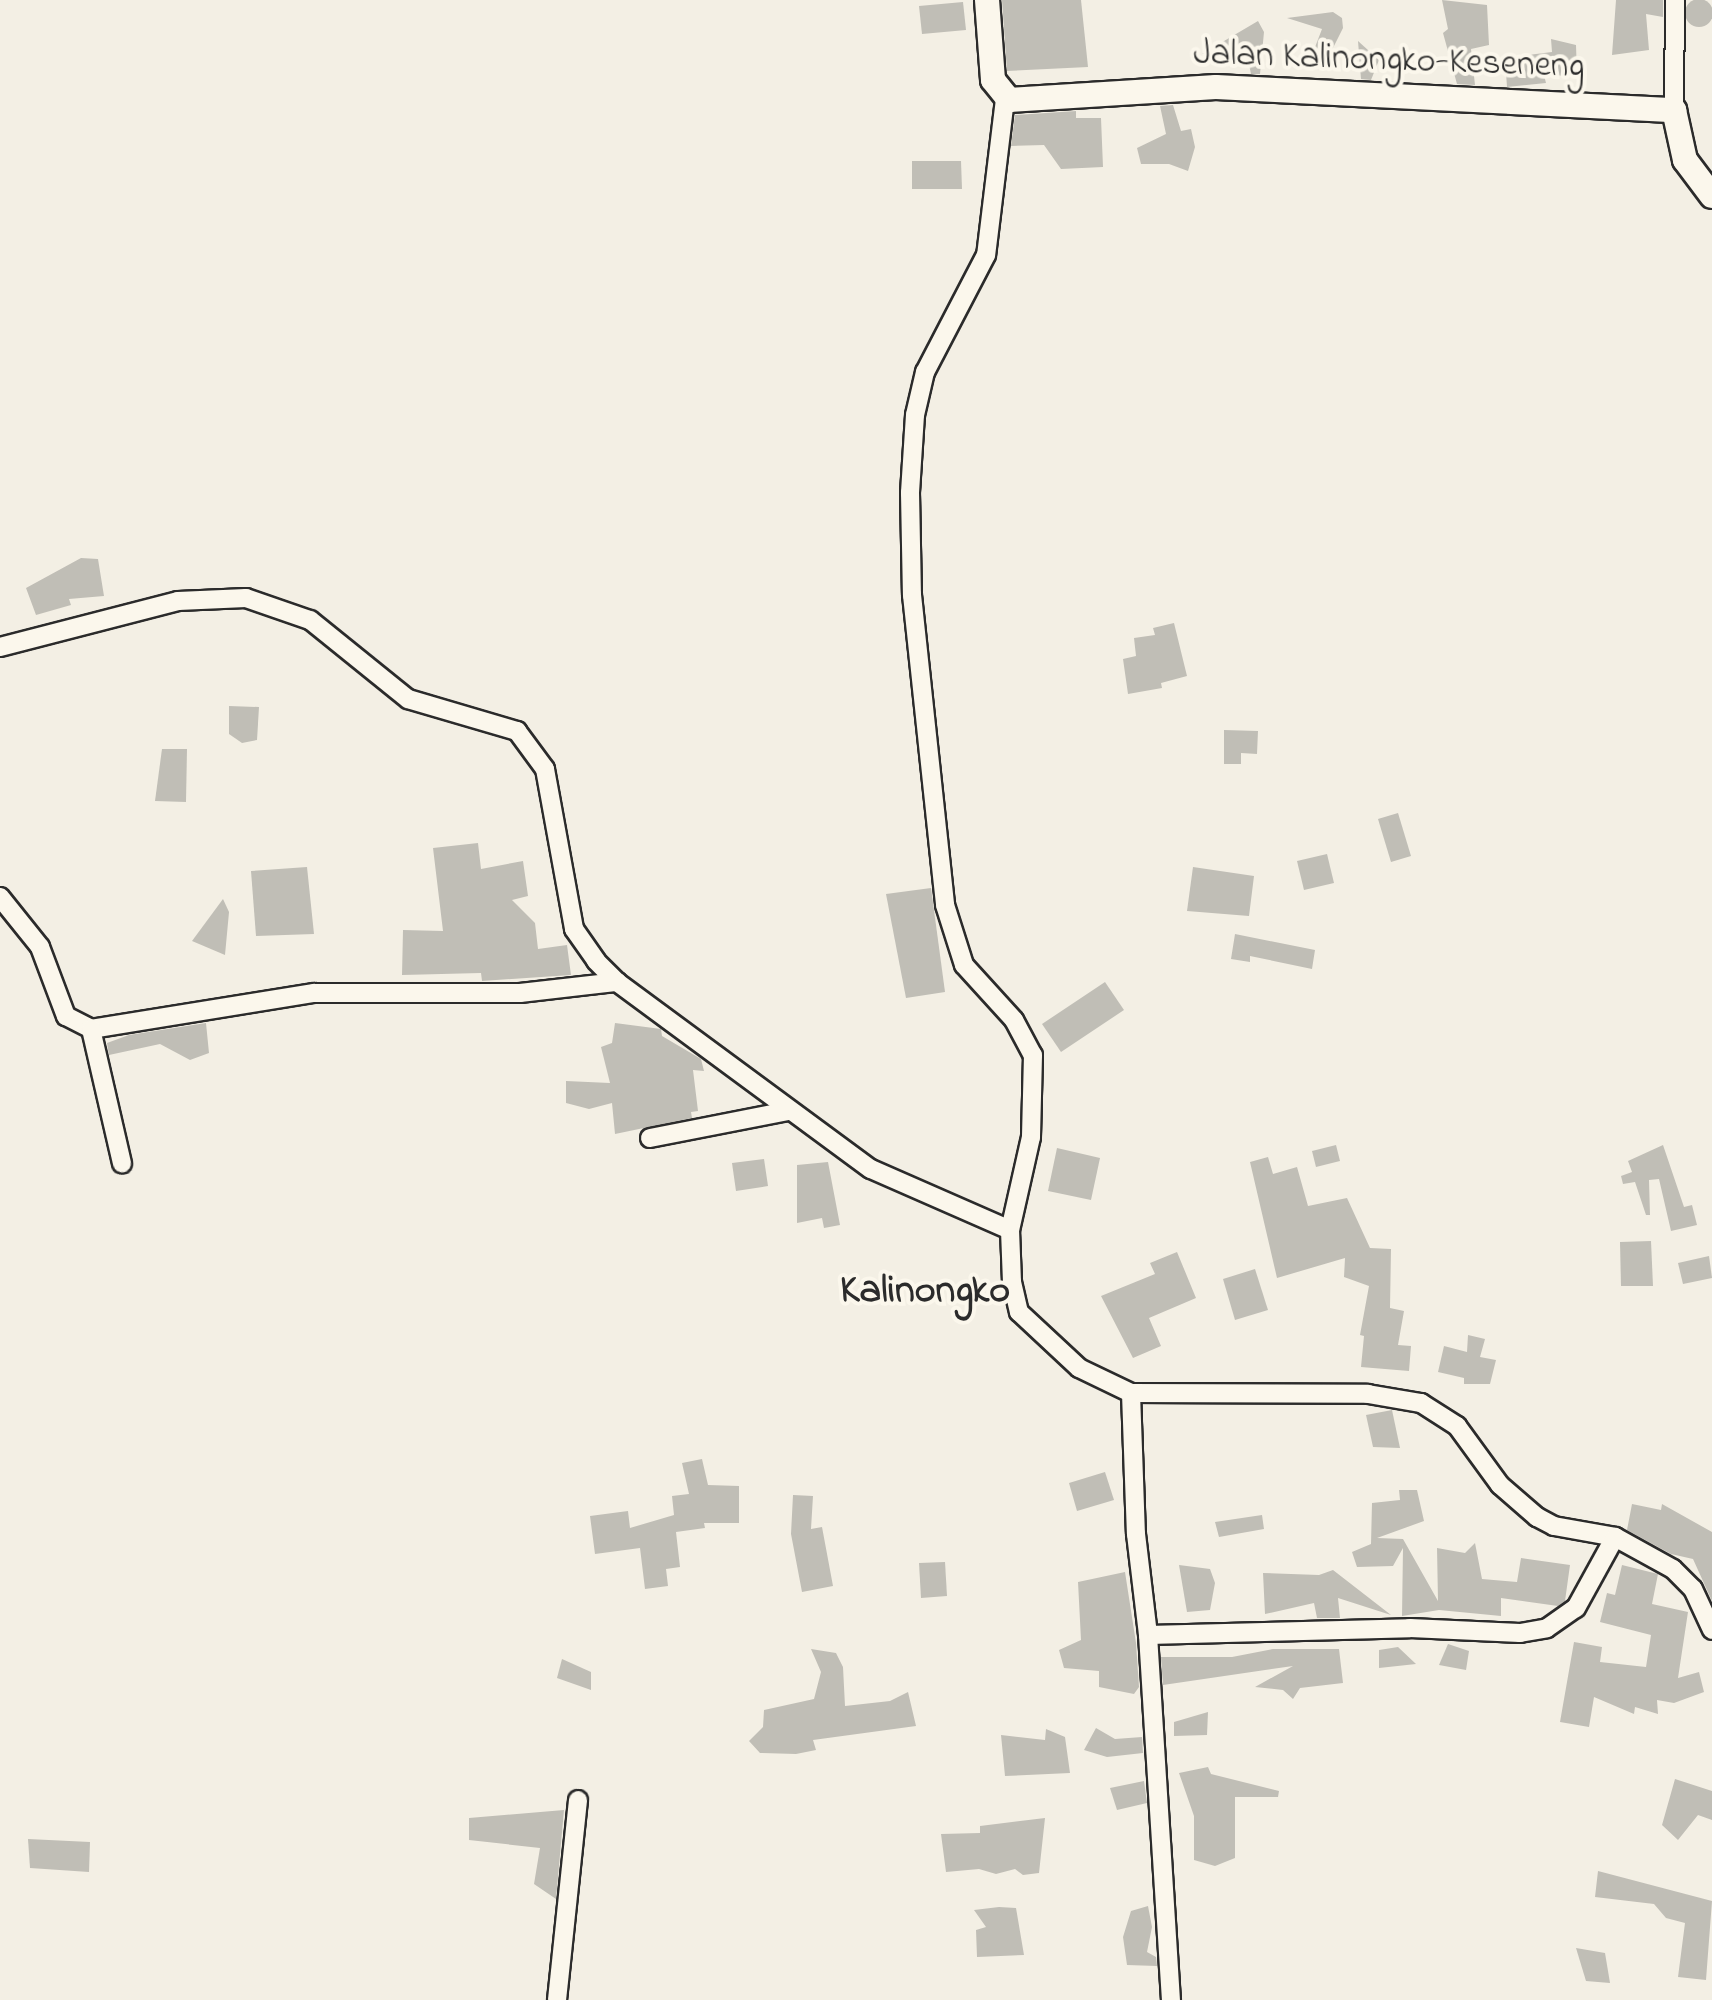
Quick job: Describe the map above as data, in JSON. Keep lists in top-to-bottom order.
{
  "streets": {
    "street": ["Jalan Kalinongko-Keseneng"]
  },
  "districts": ["Kalinongko"]
}
